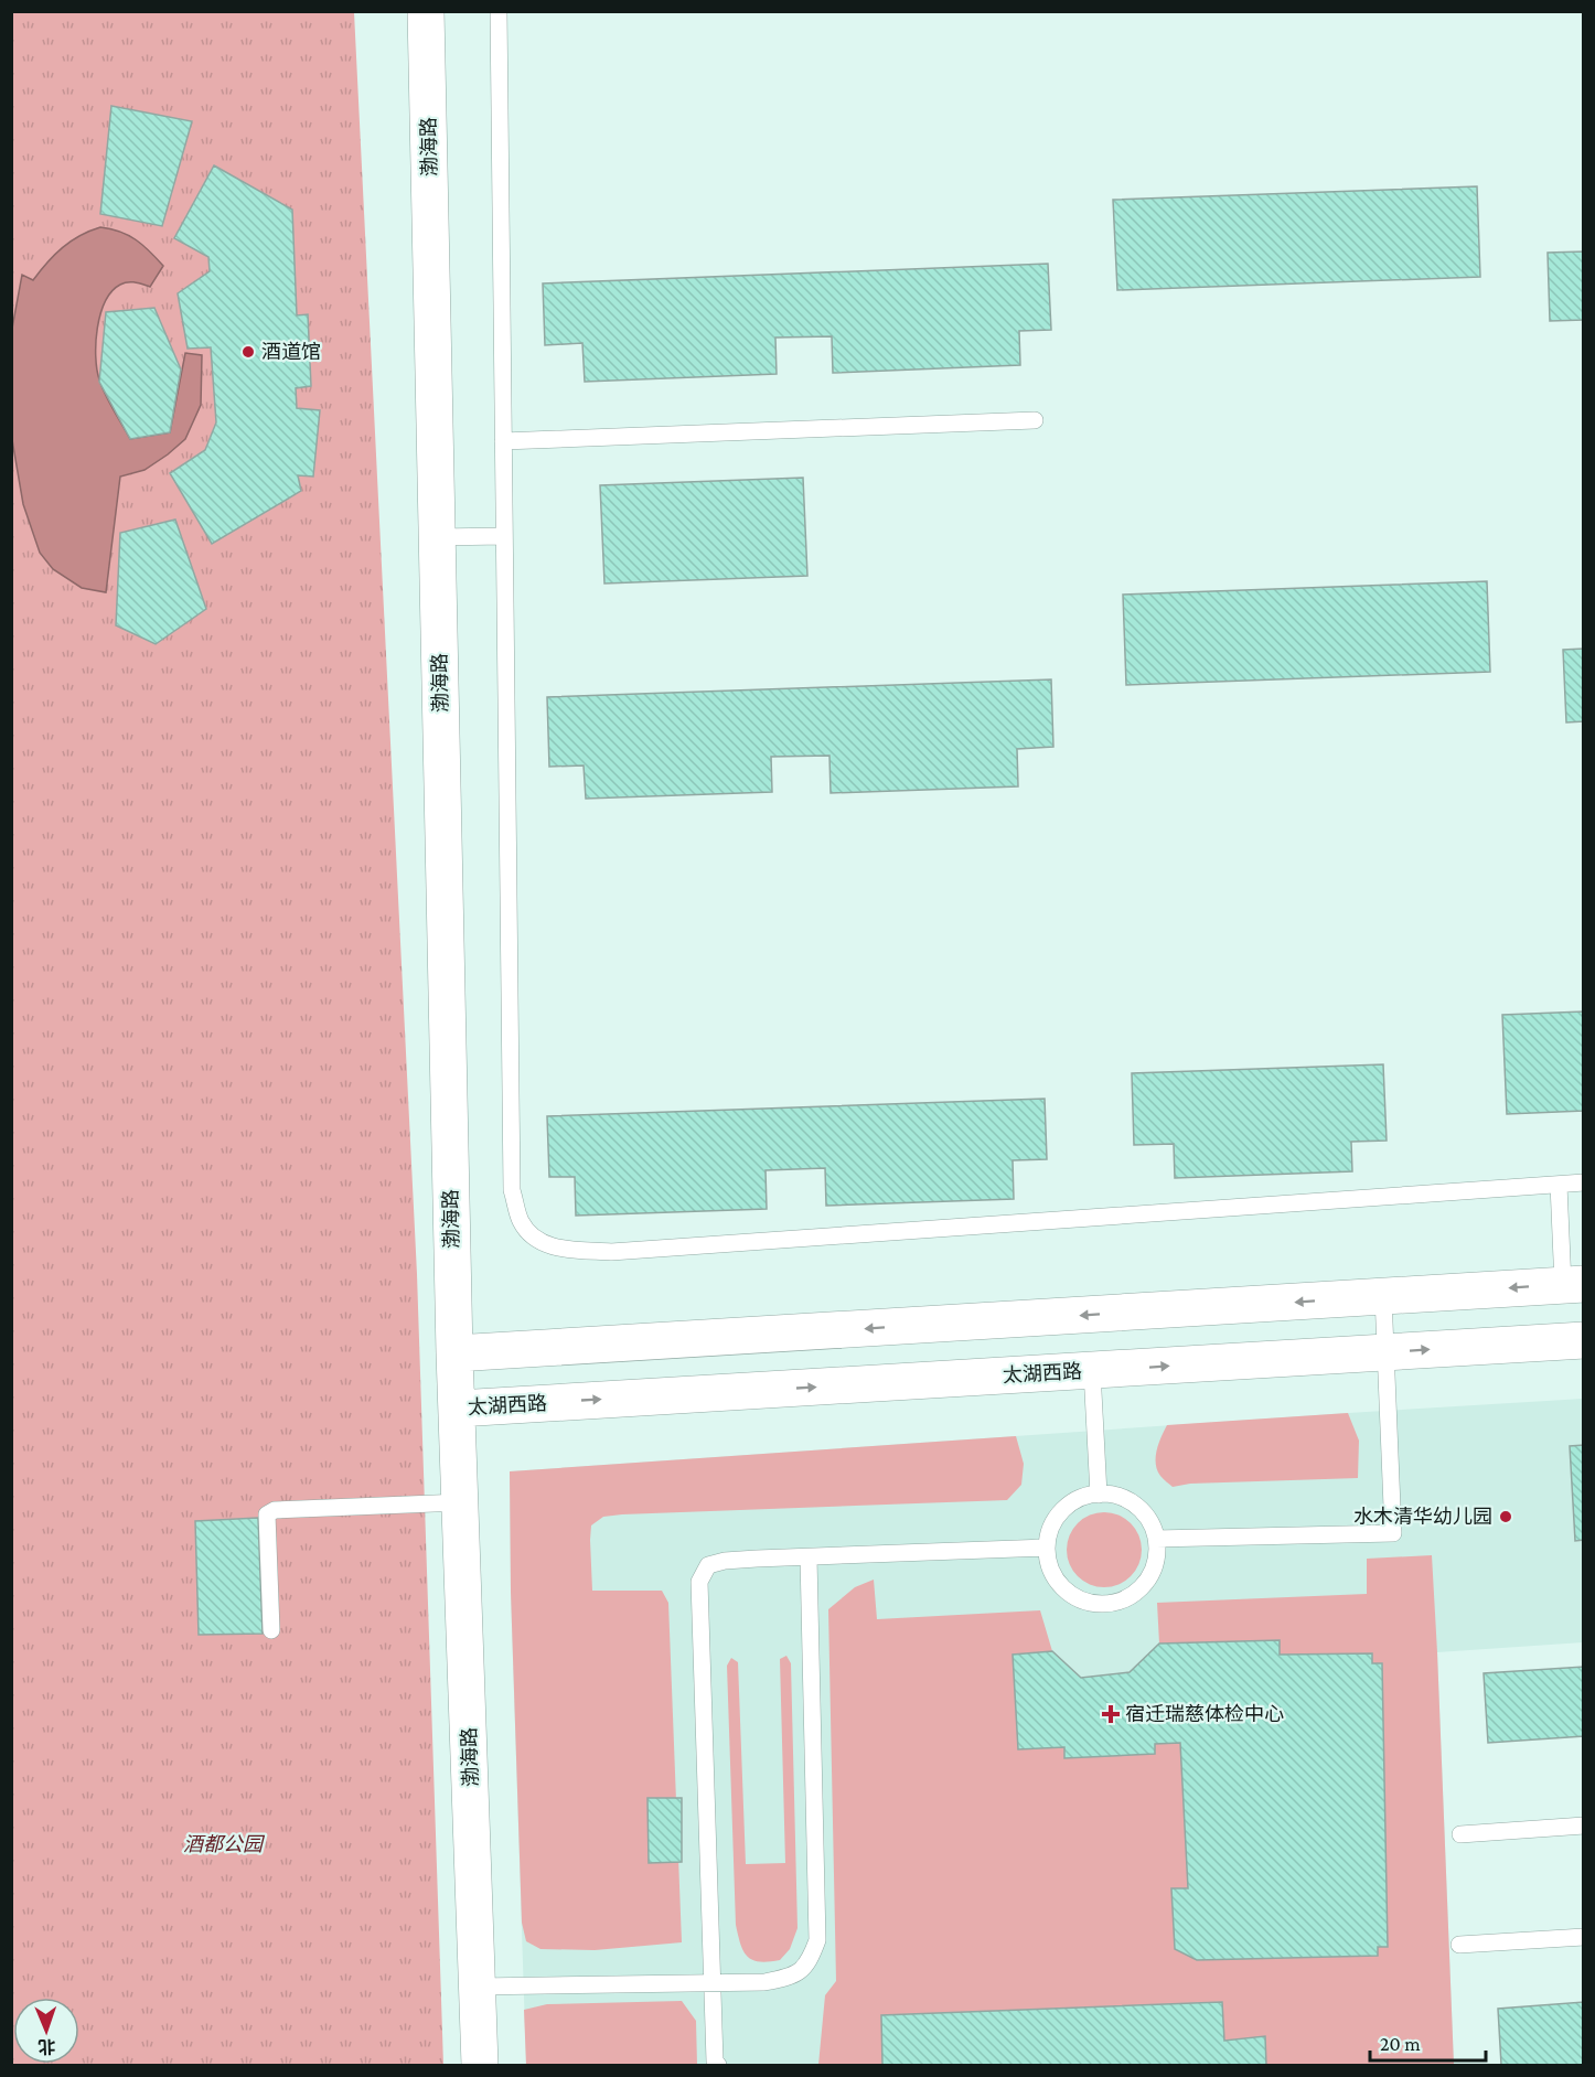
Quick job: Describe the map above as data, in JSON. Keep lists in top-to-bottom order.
{
  "streets": {
    "street": ["渤海路", "太湖西路"]
  },
  "crossings": [
    ["渤海路", "太湖西路"]
  ],
  "parks": ["酒都公园"],
  "places": {
    "other": ["酒道馆", "水木清华幼儿园"],
    "health": ["宿迁瑞慈体检中心"]
  },
  "scale_bar": "20 m",
  "north": "bottom"
}
